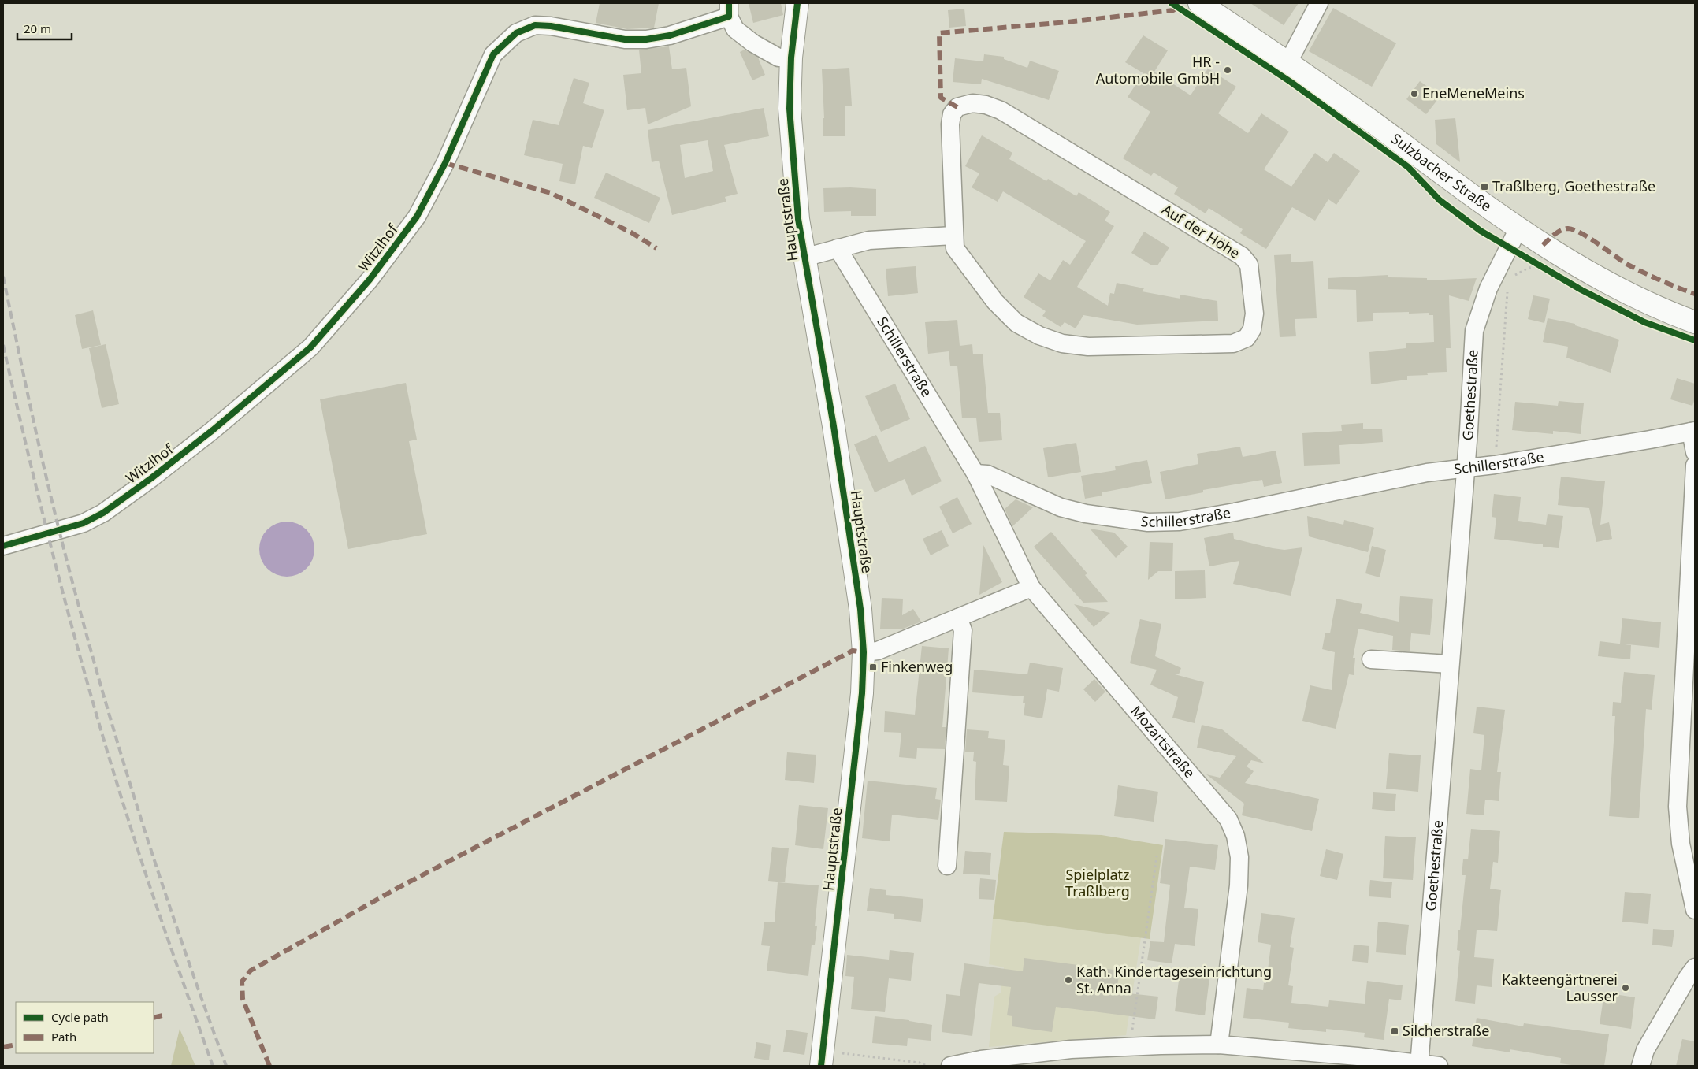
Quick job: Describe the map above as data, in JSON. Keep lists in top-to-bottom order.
{
  "streets": {
    "street": [
      "Sulzbacher Straße",
      "Hauptstraße",
      "Auf der Höhe",
      "Witzlhof",
      "Schillerstraße",
      "Goethestraße",
      "Mozartstraße"
    ]
  },
  "crossings": [
    ["Sulzbacher Straße", "Goethestraße"],
    ["Hauptstraße", "Witzlhof"],
    ["Schillerstraße", "Goethestraße"],
    ["Schillerstraße", "Mozartstraße"]
  ],
  "parks": ["Spielplatz Traßlberg"],
  "places": {
    "other": [
      "HR - Automobile GmbH",
      "EneMeneMeins",
      "Kath. Kindertageseinrichtung St. Anna",
      "Kakteengärtnerei Lausser"
    ],
    "transit": ["Traßlberg, Goethestraße", "Finkenweg", "Silcherstraße"]
  },
  "legend": ["Cycle path", "Path"],
  "scale_bar": "20 m"
}
